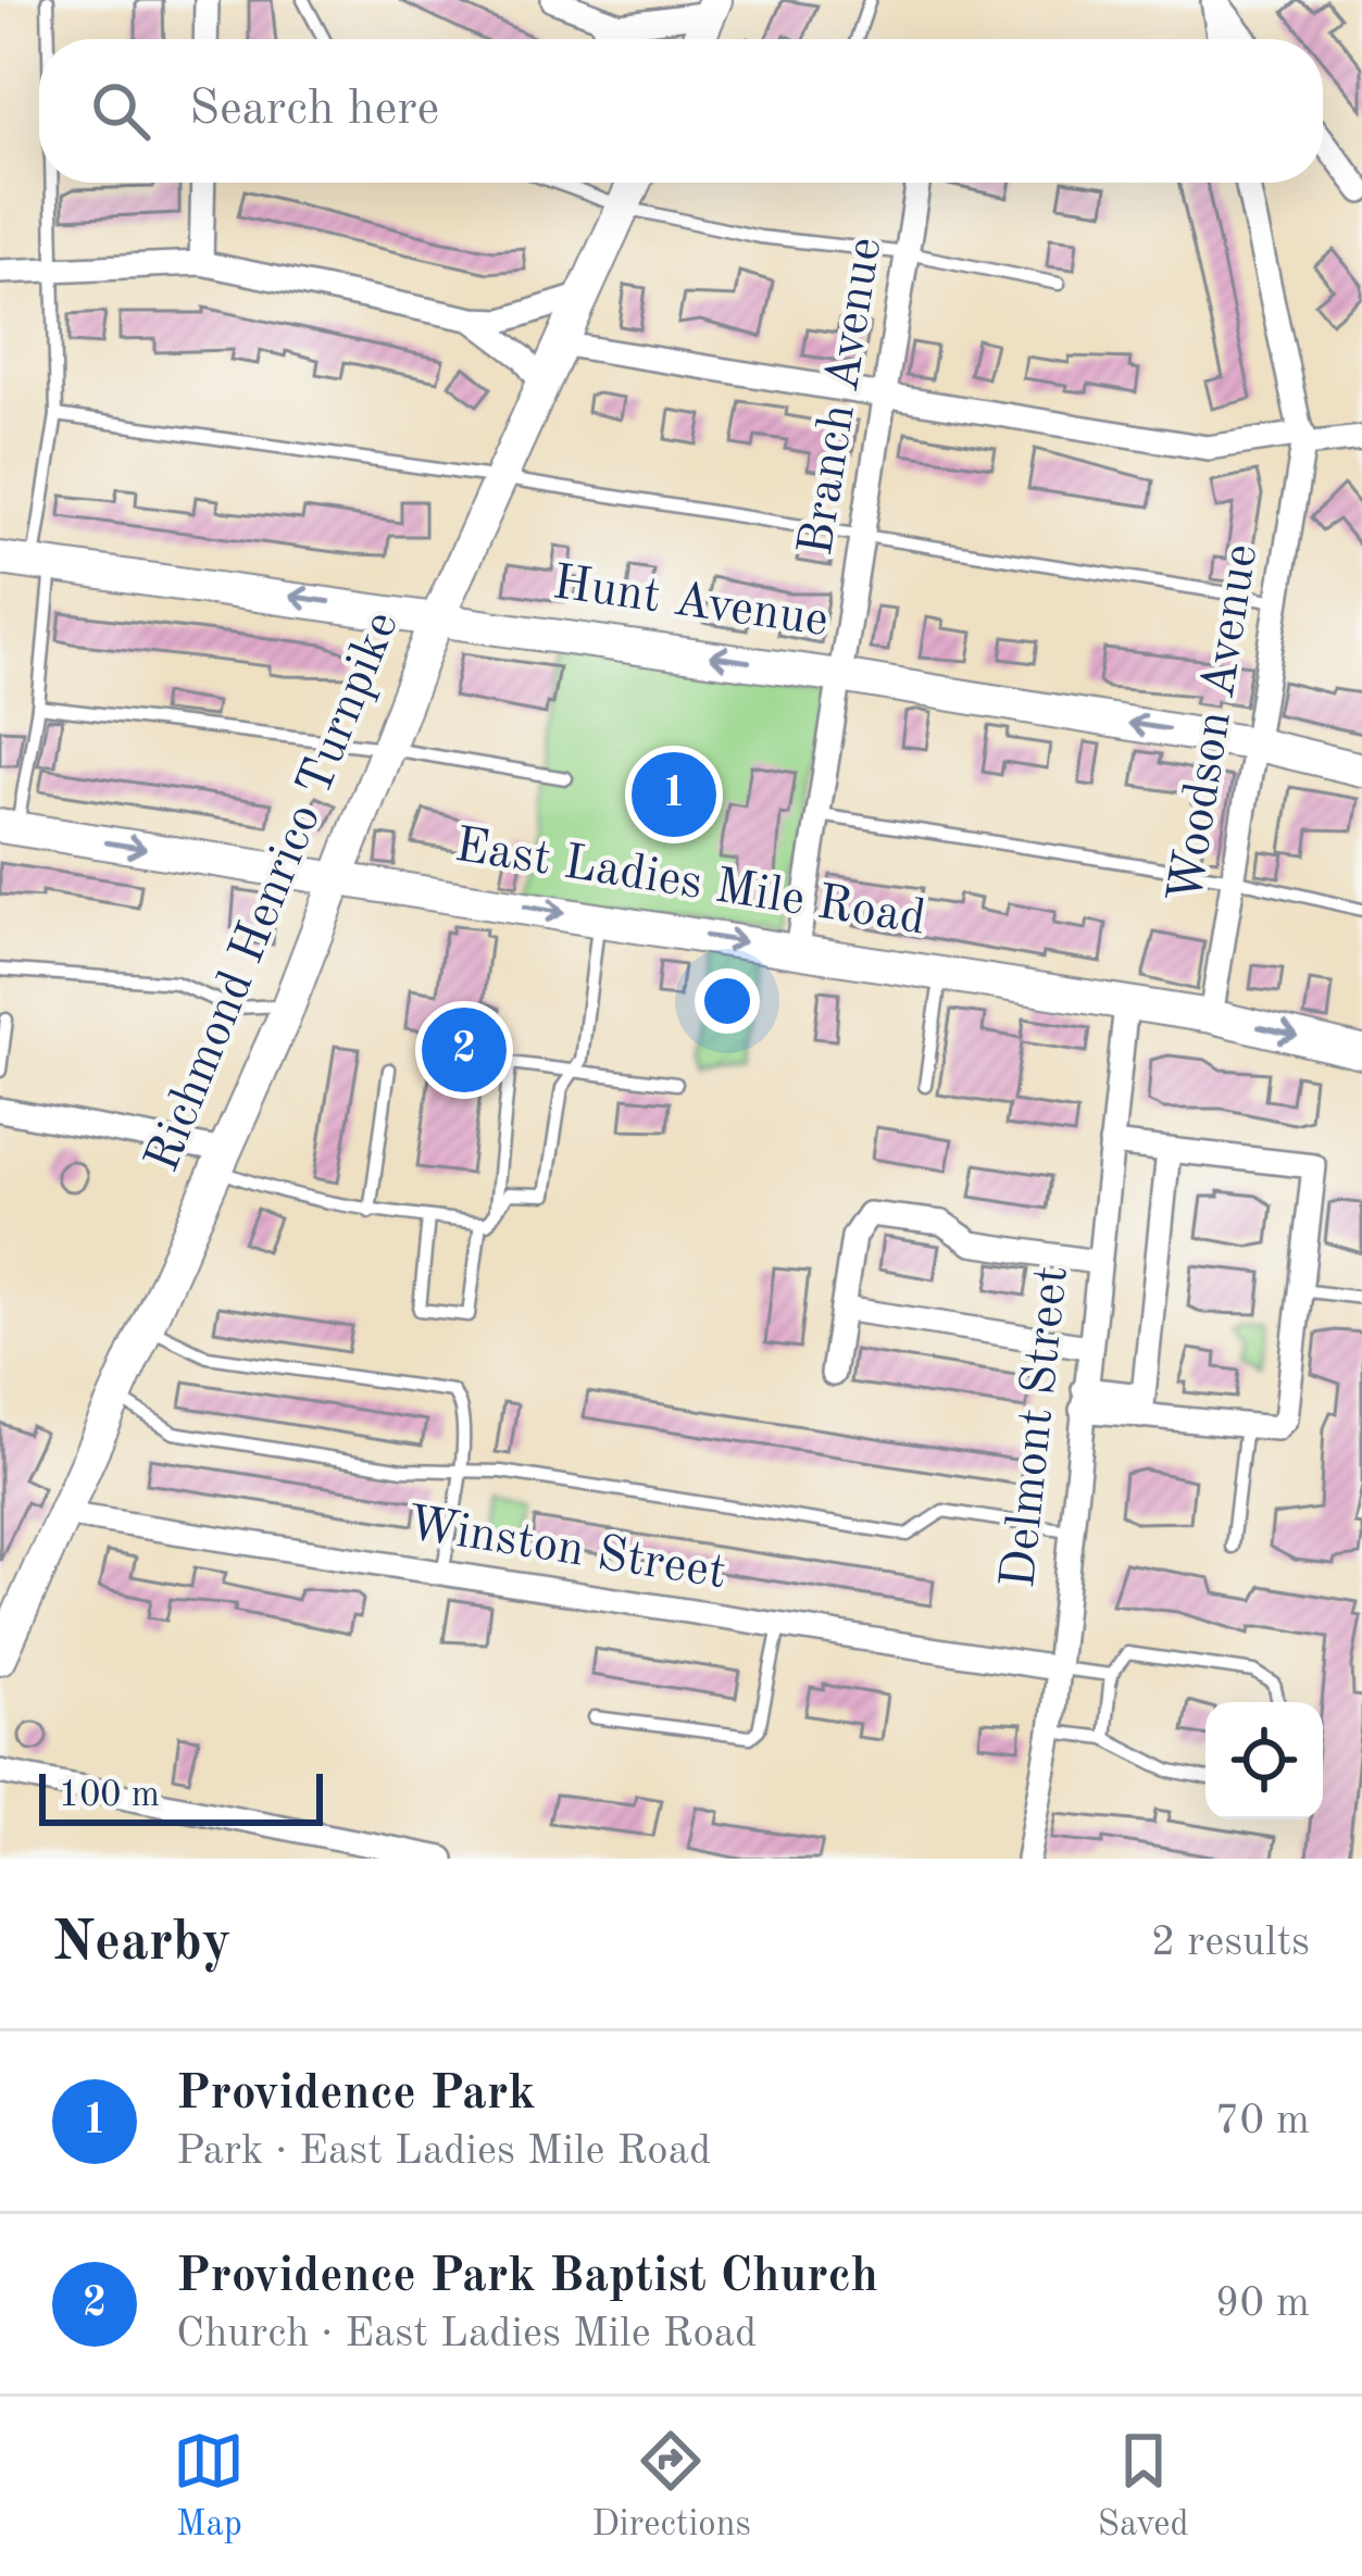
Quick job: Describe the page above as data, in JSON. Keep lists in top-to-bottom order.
{
  "streets": {
    "street": [
      "Branch Avenue",
      "Hunt Avenue",
      "Woodson Avenue",
      "East Ladies Mile Road",
      "Richmond Henrico Turnpike",
      "Delmont Street",
      "Winston Street"
    ]
  },
  "crossings": [
    ["Branch Avenue", "Hunt Avenue"],
    ["Branch Avenue", "East Ladies Mile Road"],
    ["Hunt Avenue", "Woodson Avenue"],
    ["Hunt Avenue", "Richmond Henrico Turnpike"],
    ["Woodson Avenue", "East Ladies Mile Road"],
    ["East Ladies Mile Road", "Richmond Henrico Turnpike"],
    ["East Ladies Mile Road", "Delmont Street"],
    ["Richmond Henrico Turnpike", "Winston Street"],
    ["Delmont Street", "Winston Street"]
  ],
  "one_way": ["East Ladies Mile Road"],
  "scale_bar": "100 m",
  "page": {
    "search": "Search here",
    "pins": ["1", "2"],
    "scale": "100 m",
    "heading": ["Nearby", "2 results"],
    "list": [
      {
        "mark": "1",
        "name": "Providence Park",
        "note": "Park · East Ladies Mile Road",
        "value": "70 m"
      },
      {
        "mark": "2",
        "name": "Providence Park Baptist Church",
        "note": "Church · East Ladies Mile Road",
        "value": "90 m"
      }
    ],
    "nav": ["Map", "Directions", "Saved"]
  }
}
